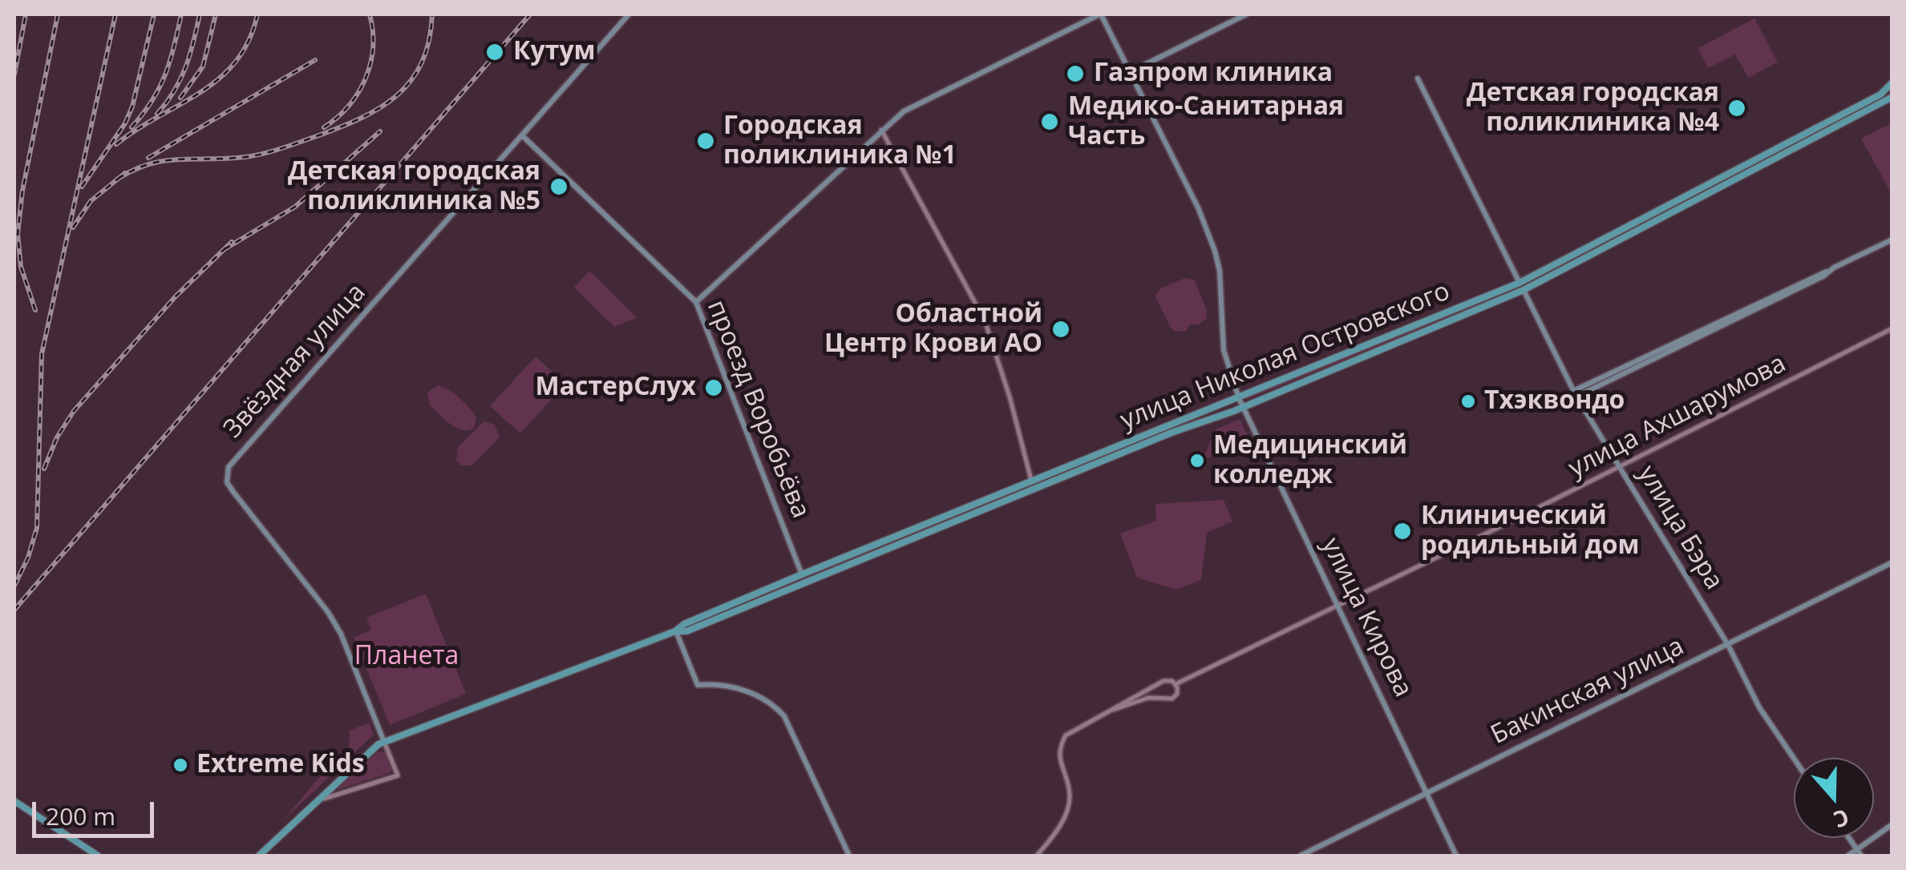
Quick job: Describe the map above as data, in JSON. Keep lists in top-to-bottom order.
{
  "streets": {
    "main road": [
      "улица Николая Островского",
      "Звёздная улица",
      "проезд Воробьёва",
      "улица Бэра",
      "улица Кирова",
      "Бакинская улица"
    ],
    "street": ["улица Ахшарумова"]
  },
  "crossings": [
    ["улица Николая Островского", "Звёздная улица"],
    ["улица Николая Островского", "проезд Воробьёва"],
    ["улица Николая Островского", "улица Бэра"],
    ["улица Николая Островского", "улица Кирова"],
    ["Звёздная улица", "проезд Воробьёва"],
    ["улица Ахшарумова", "улица Бэра"],
    ["улица Ахшарумова", "улица Кирова"],
    ["улица Бэра", "Бакинская улица"],
    ["улица Кирова", "Бакинская улица"]
  ],
  "parks": ["Планета"],
  "places": [
    "Кутум",
    "Газпром клиника",
    "Детская городская поликлиника №4",
    "Медико-Санитарная Часть",
    "Городская поликлиника №1",
    "Детская городская поликлиника №5",
    "Областной Центр Крови АО",
    "МастерСлух",
    "Тхэквондо",
    "Медицинский колледж",
    "Клинический родильный дом",
    "Extreme Kids"
  ],
  "scale_bar": "200 m",
  "north": "bottom"
}
